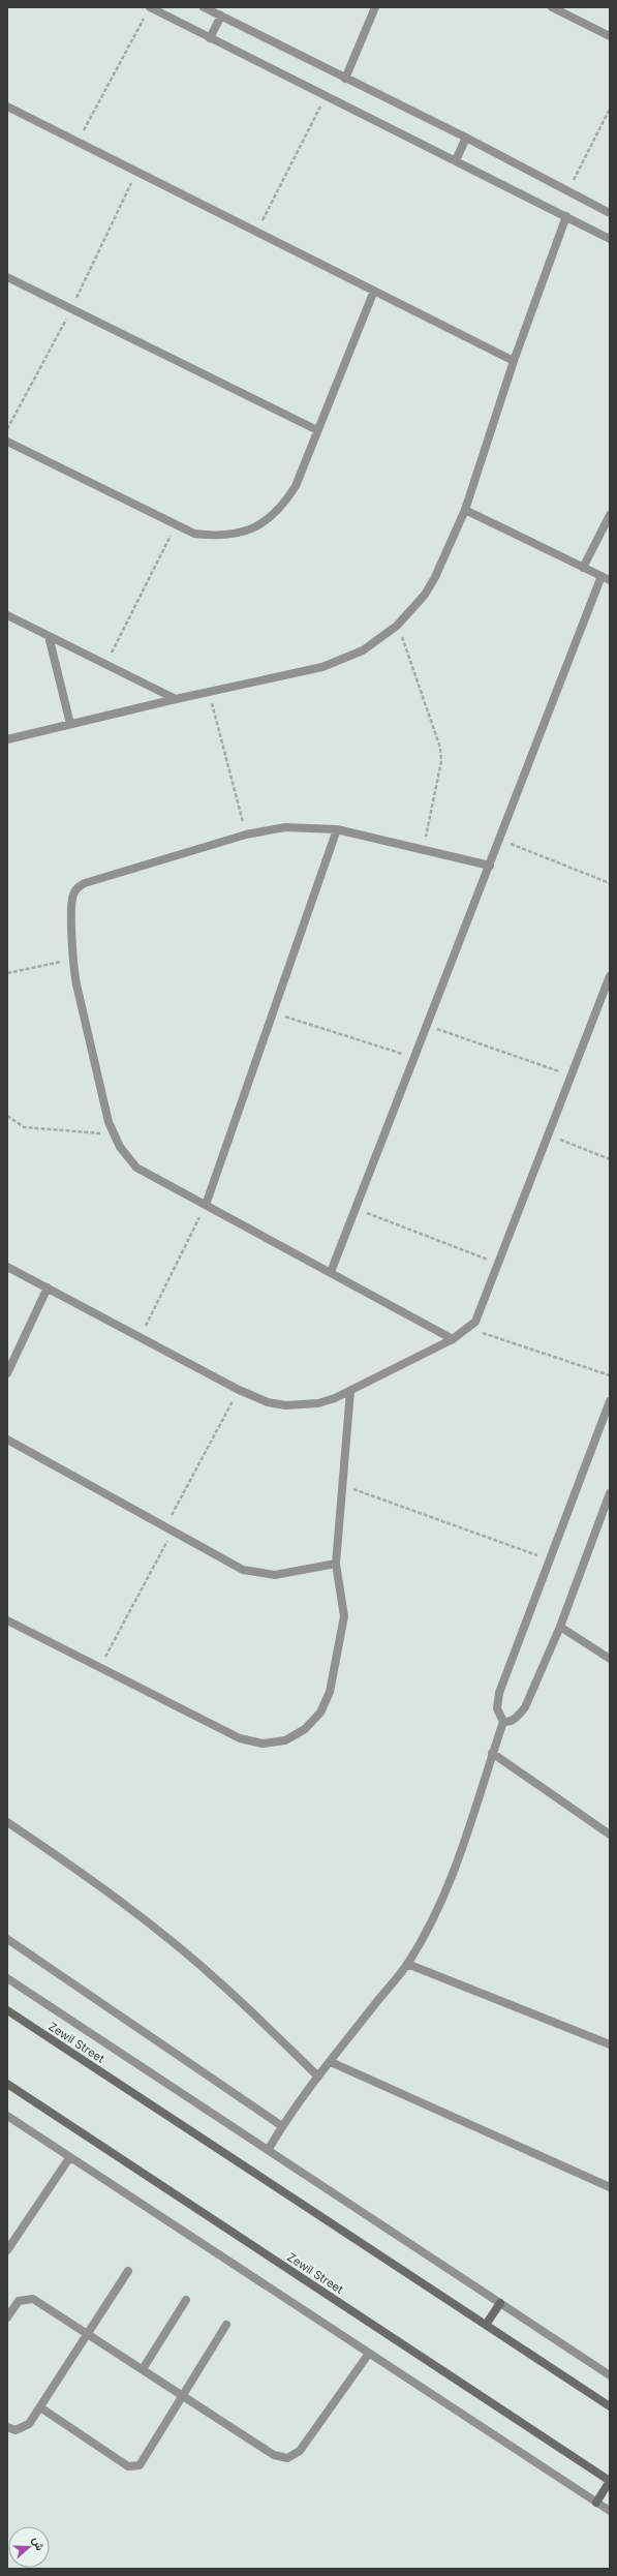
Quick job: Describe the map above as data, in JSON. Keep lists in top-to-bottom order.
{
  "streets": {
    "main road": ["Zewil Street"]
  },
  "north": "right"
}
